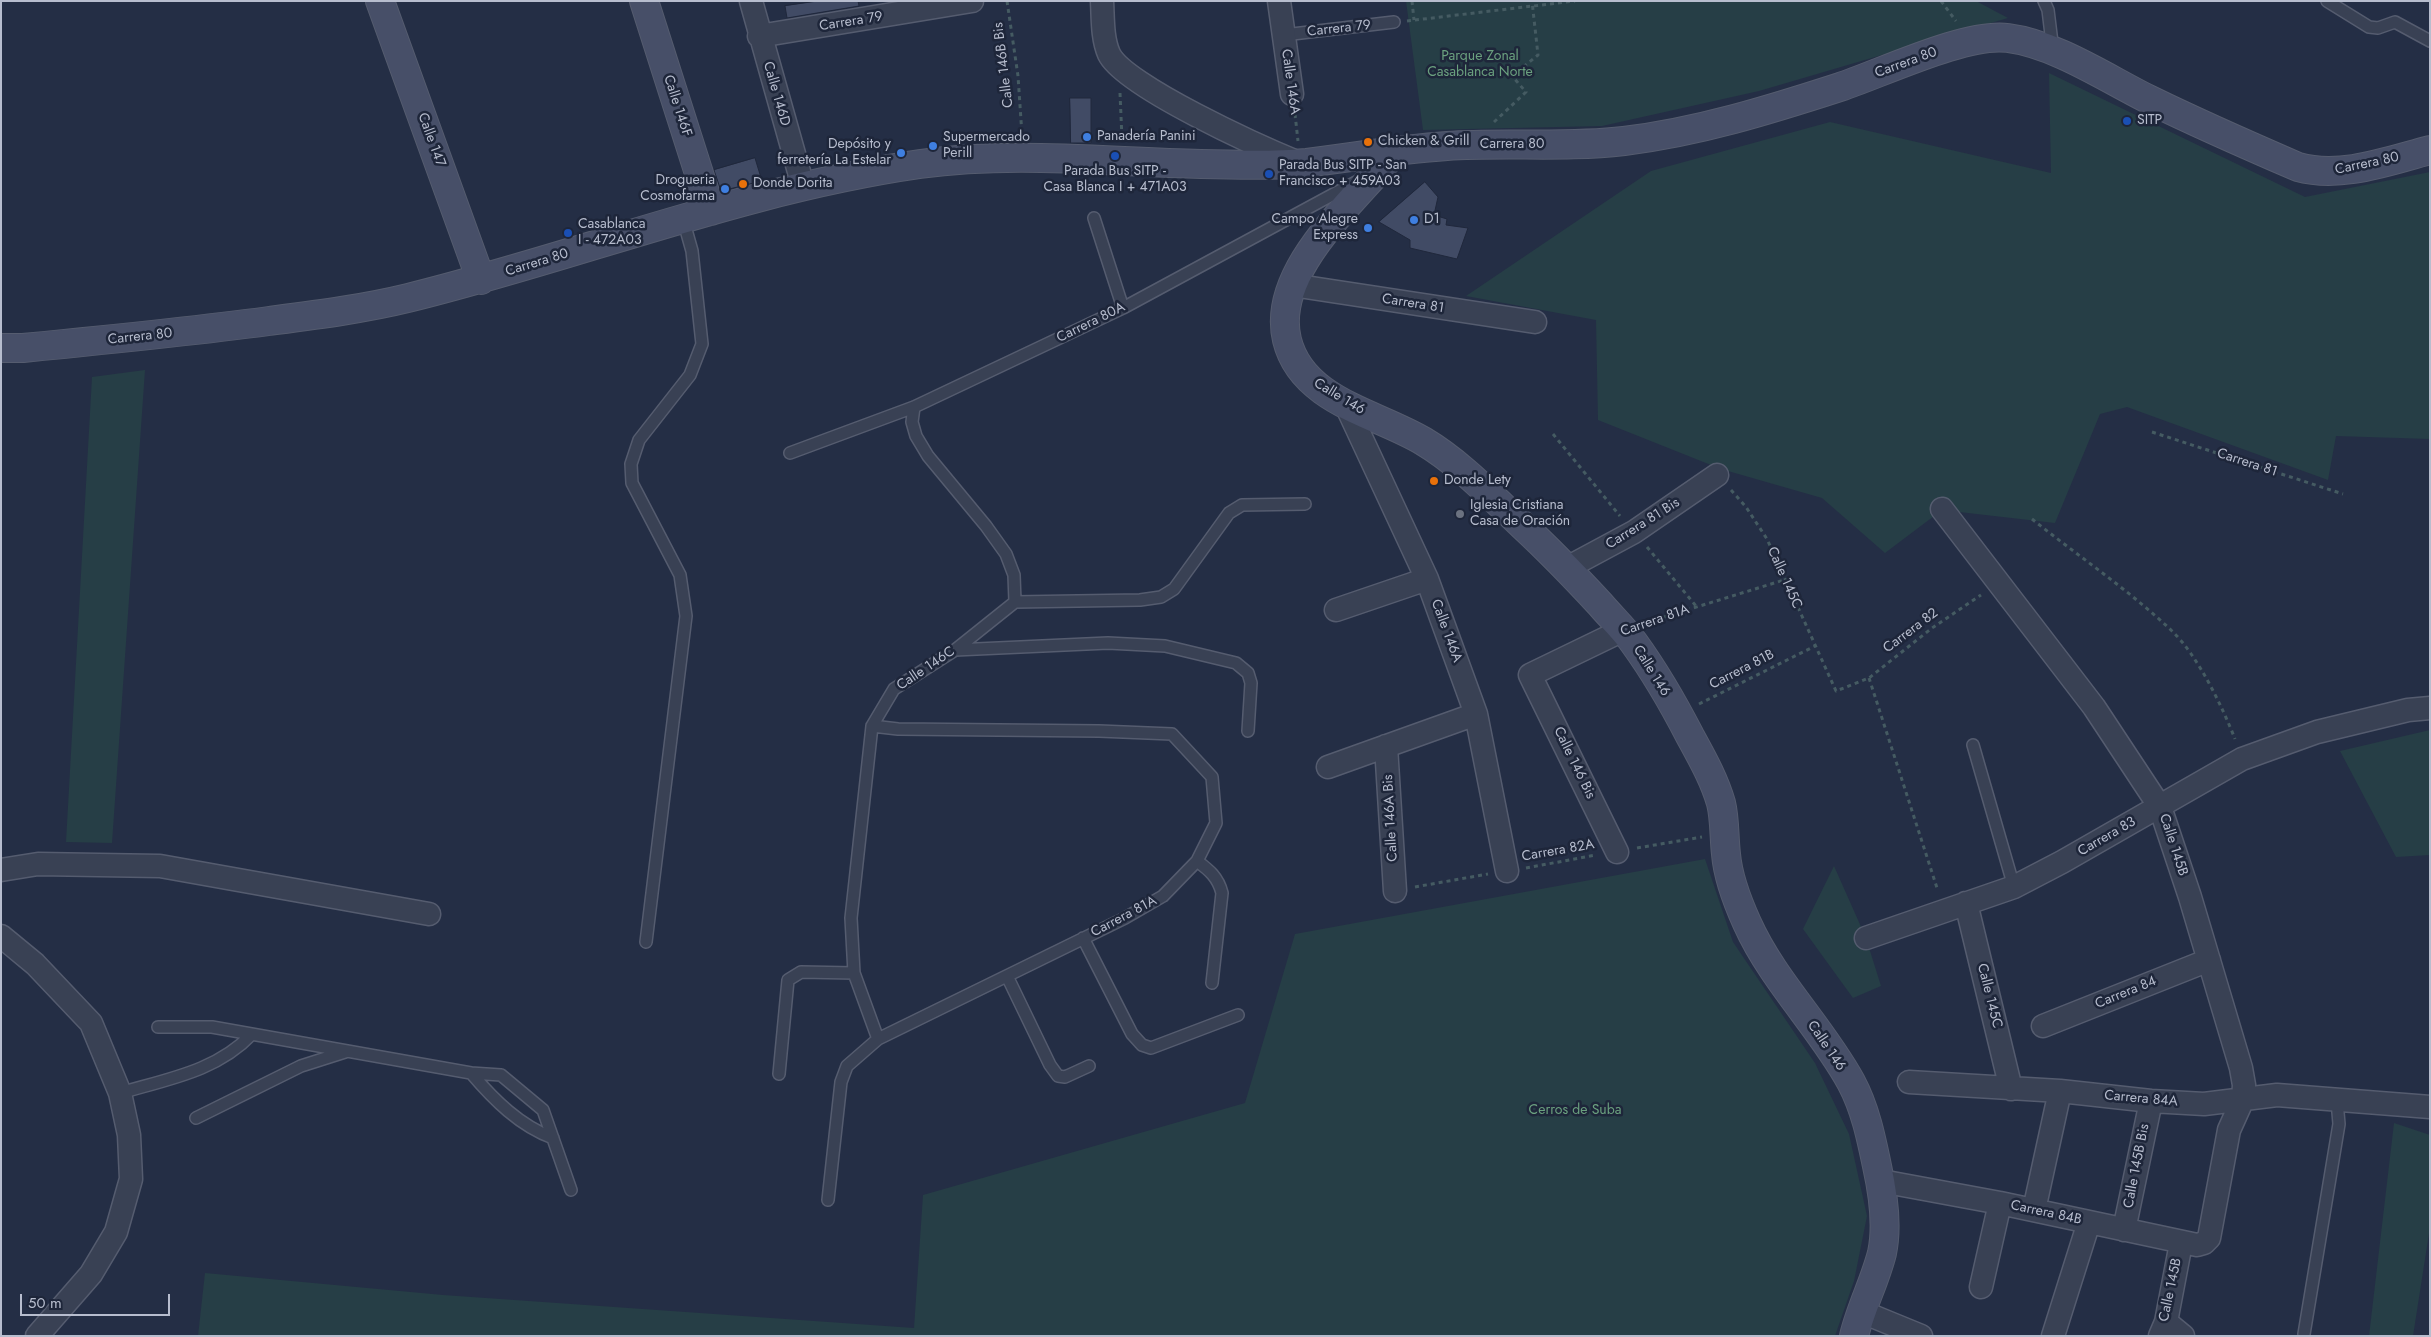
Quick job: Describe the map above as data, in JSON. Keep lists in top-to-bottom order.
{
  "streets": {
    "street": [
      "Carrera 79",
      "Carrera 80",
      "Calle 146A",
      "Calle 146D",
      "Calle 146F",
      "Calle 147",
      "Carrera 81",
      "Calle 146",
      "Carrera 81 Bis",
      "Calle 145C",
      "Carrera 81A",
      "Calle 146 Bis",
      "Calle 146A Bis",
      "Carrera 83",
      "Calle 145B",
      "Carrera 84",
      "Carrera 84A",
      "Calle 145B Bis",
      "Carrera 84B"
    ],
    "lane": ["Carrera 80A", "Calle 146C"],
    "path": [
      "Calle 146B Bis",
      "Carrera 82",
      "Carrera 81B",
      "Carrera 82A"
    ]
  },
  "crossings": [
    ["Carrera 79", "Calle 146A"],
    ["Carrera 79", "Calle 146D"],
    ["Carrera 80", "Calle 146B Bis"],
    ["Carrera 80", "Calle 146A"],
    ["Carrera 80", "Calle 146D"],
    ["Carrera 80", "Calle 146F"],
    ["Carrera 80", "Calle 147"],
    ["Carrera 80", "Carrera 80A"],
    ["Carrera 80", "Calle 146"],
    ["Calle 146A", "Calle 146"],
    ["Calle 146A", "Carrera 82A"],
    ["Carrera 81", "Calle 146"],
    ["Carrera 80A", "Calle 146"],
    ["Calle 146", "Carrera 81 Bis"],
    ["Calle 146", "Carrera 81A"],
    ["Calle 146", "Carrera 81B"],
    ["Calle 146", "Carrera 82A"],
    ["Calle 146", "Carrera 84B"],
    ["Carrera 81 Bis", "Calle 145C"],
    ["Calle 145C", "Carrera 81A"],
    ["Calle 145C", "Carrera 82"],
    ["Calle 145C", "Carrera 81B"],
    ["Calle 145C", "Carrera 83"],
    ["Calle 145C", "Carrera 84A"],
    ["Carrera 81A", "Calle 146C"],
    ["Carrera 81A", "Calle 146 Bis"],
    ["Carrera 82", "Calle 145B"],
    ["Calle 146 Bis", "Carrera 82A"],
    ["Calle 146A Bis", "Carrera 82A"],
    ["Carrera 83", "Calle 145B"],
    ["Calle 145B", "Carrera 84"],
    ["Calle 145B", "Carrera 84A"],
    ["Calle 145B", "Carrera 84B"],
    ["Carrera 84A", "Calle 145B Bis"],
    ["Calle 145B Bis", "Carrera 84B"]
  ],
  "parks": ["Parque Zonal Casablanca Norte", "Cerros de Suba"],
  "places": [
    "SITP",
    "Panadería Panini",
    "Chicken & Grill",
    "Supermercado Perill",
    "Depósito y ferretería La Estelar",
    "Parada Bus SITP - Casa Blanca I + 471A03",
    "Parada Bus SITP - San Francisco + 459A03",
    "Donde Dorita",
    "Drogueria Cosmofarma",
    "D1",
    "Campo Alegre Express",
    "Casablanca I - 472A03",
    "Donde Lety",
    "Iglesia Cristiana Casa de Oración"
  ],
  "scale_bar": "50 m"
}
